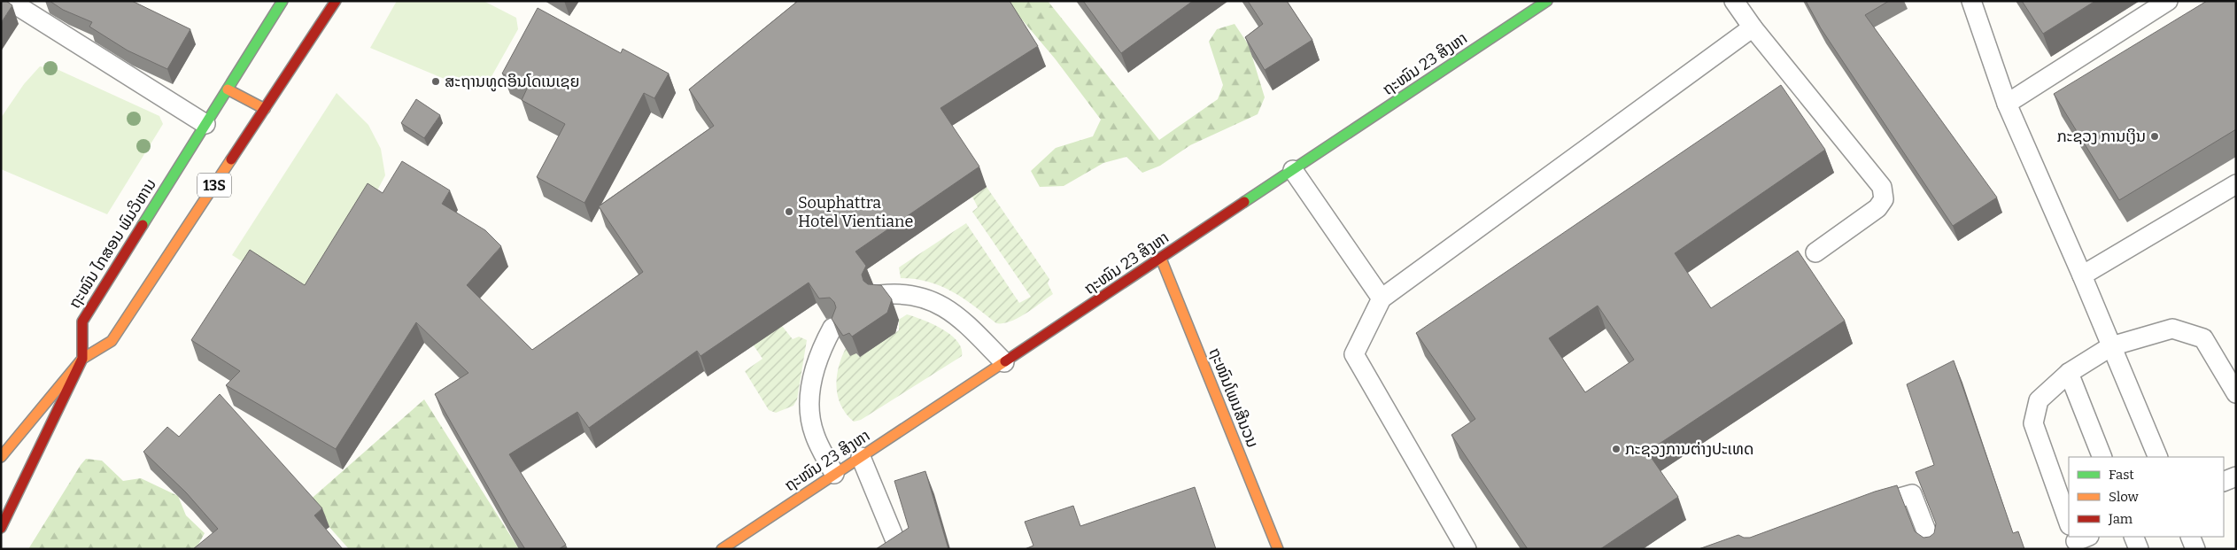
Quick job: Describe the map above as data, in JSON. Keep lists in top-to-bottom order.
{
  "streets": {
    "main road": [
      "ຖະໜົນ 23 ສິງຫາ",
      "13S",
      "ຖະໜົນ ໄກສອນ ພົມວິຫານ",
      "ຖະໜົນໂພນສີນວນ"
    ]
  },
  "crossings": [
    ["ຖະໜົນ 23 ສິງຫາ", "ຖະໜົນໂພນສີນວນ"],
    ["13S", "ຖະໜົນ ໄກສອນ ພົມວິຫານ"]
  ],
  "places": [
    "ສະຖານທູດອິນໂດເນເຊຍ",
    "ກະຊວງ ການເງິນ",
    "Souphattra Hotel Vientiane",
    "ກະຊວງການຕ່າງປະເທດ"
  ],
  "legend": ["Fast", "Slow", "Jam"]
}
